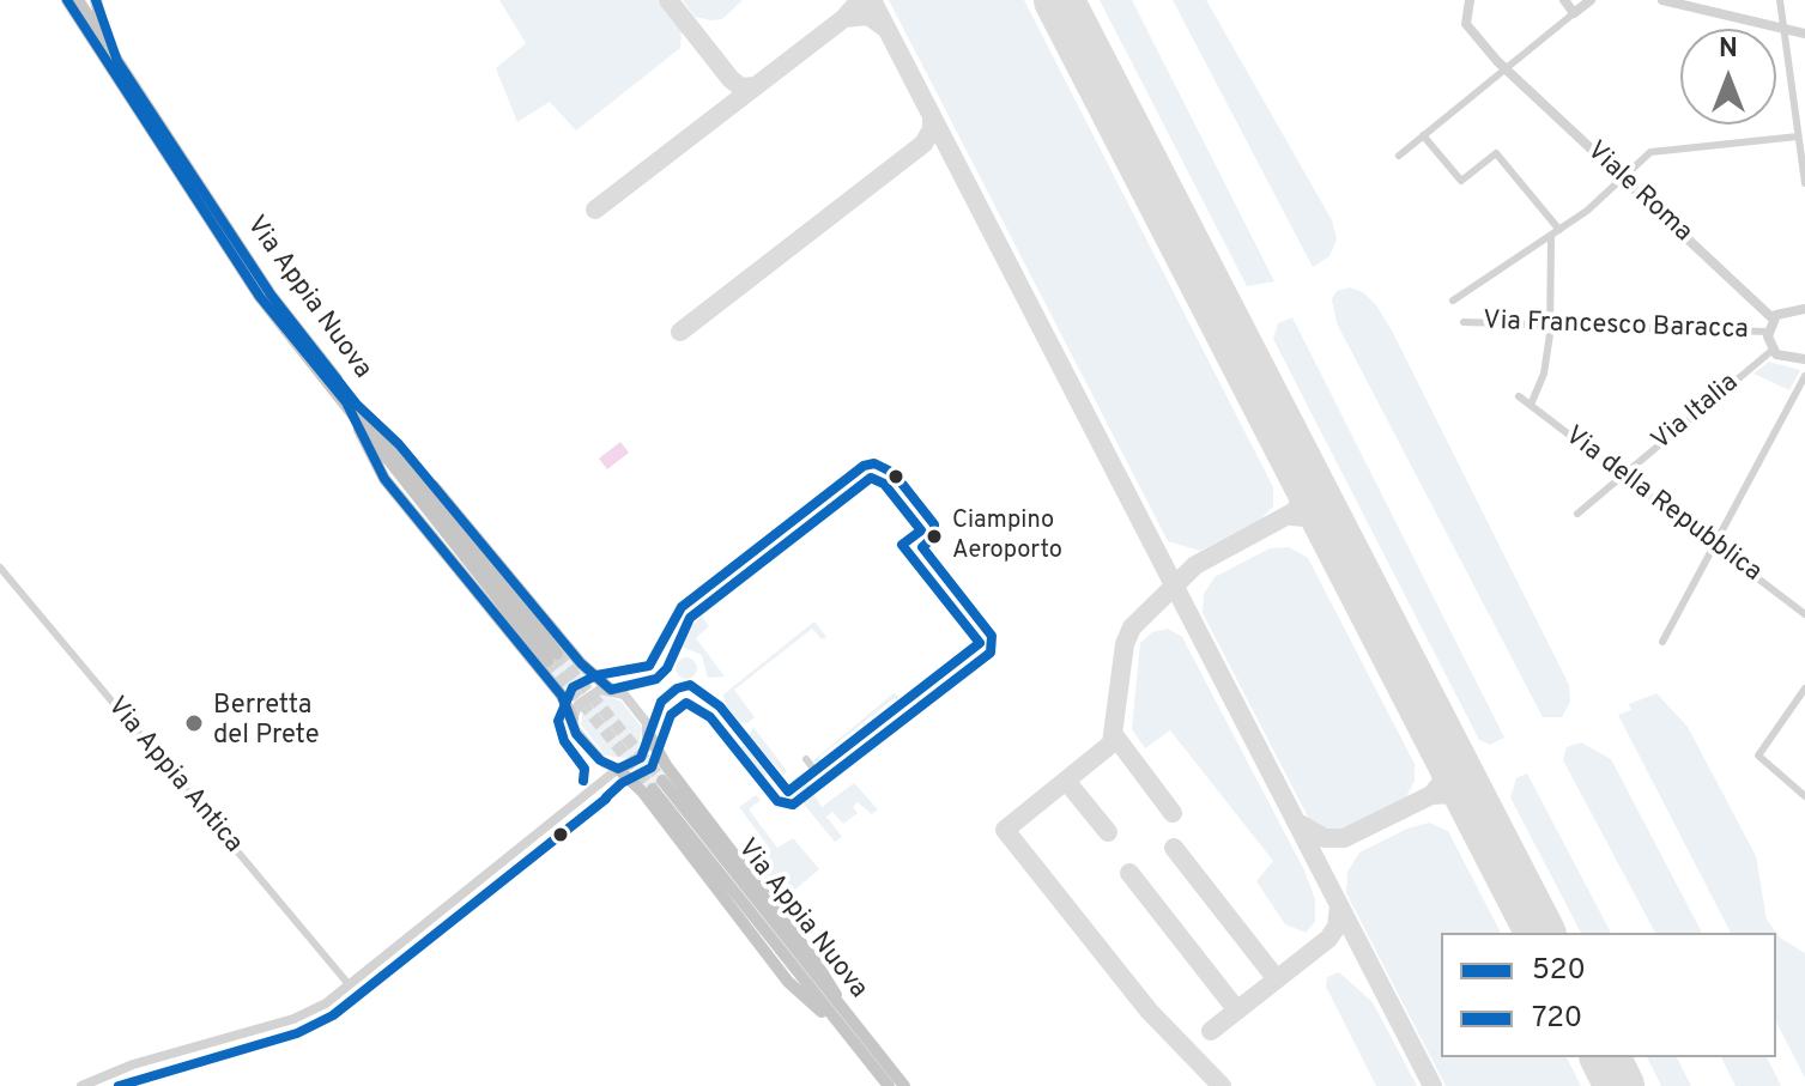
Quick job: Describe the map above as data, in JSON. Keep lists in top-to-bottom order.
{
  "streets": {
    "main road": ["Via Appia Nuova"],
    "street": [
      "Viale Roma",
      "Via Francesco Baracca",
      "Via Italia",
      "Via della Repubblica",
      "Via Appia Antica"
    ]
  },
  "crossings": [
    ["Via Italia", "Via della Repubblica"]
  ],
  "places": ["Ciampino Aeroporto", "Berretta del Prete"],
  "lines": ["transit line 520", "transit line 720"],
  "legend": ["520", "720"],
  "north": "top"
}
